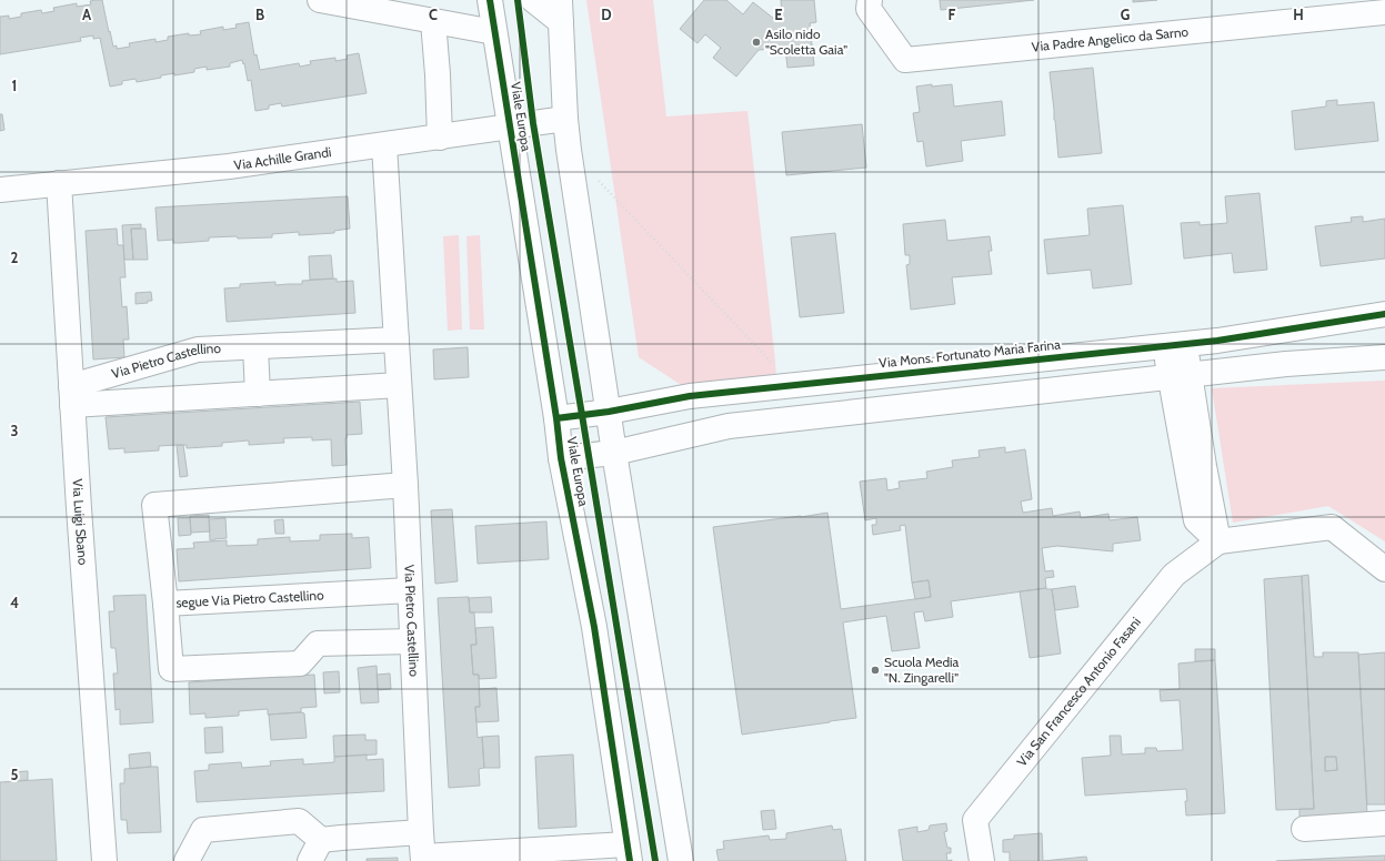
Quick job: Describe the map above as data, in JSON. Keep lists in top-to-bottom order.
{
  "streets": {
    "street": [
      "Via Padre Angelico da Sarno",
      "Viale Europa",
      "Via Achille Grandi",
      "Via Mons. Fortunato Maria Farina",
      "Via Pietro Castellino",
      "Via Luigi Sbano",
      "segue Via Pietro Castellino",
      "Via San Francesco Antonio Fasani"
    ]
  },
  "crossings": [
    ["Viale Europa", "Via Achille Grandi"],
    ["Viale Europa", "Via Mons. Fortunato Maria Farina"],
    ["Viale Europa", "Via Pietro Castellino"],
    ["Via Achille Grandi", "Via Pietro Castellino"],
    ["Via Achille Grandi", "Via Luigi Sbano"],
    ["Via Pietro Castellino", "Via Luigi Sbano"],
    ["Via Pietro Castellino", "segue Via Pietro Castellino"]
  ],
  "places": ["Asilo nido \"Scoletta Gaia\"", "Scuola Media \"N. Zingarelli\""],
  "grid": {
    "columns": [
      "A",
      "B",
      "C",
      "D",
      "E",
      "F",
      "G",
      "H"
    ],
    "rows": [
      "1",
      "2",
      "3",
      "4",
      "5"
    ]
  }
}
